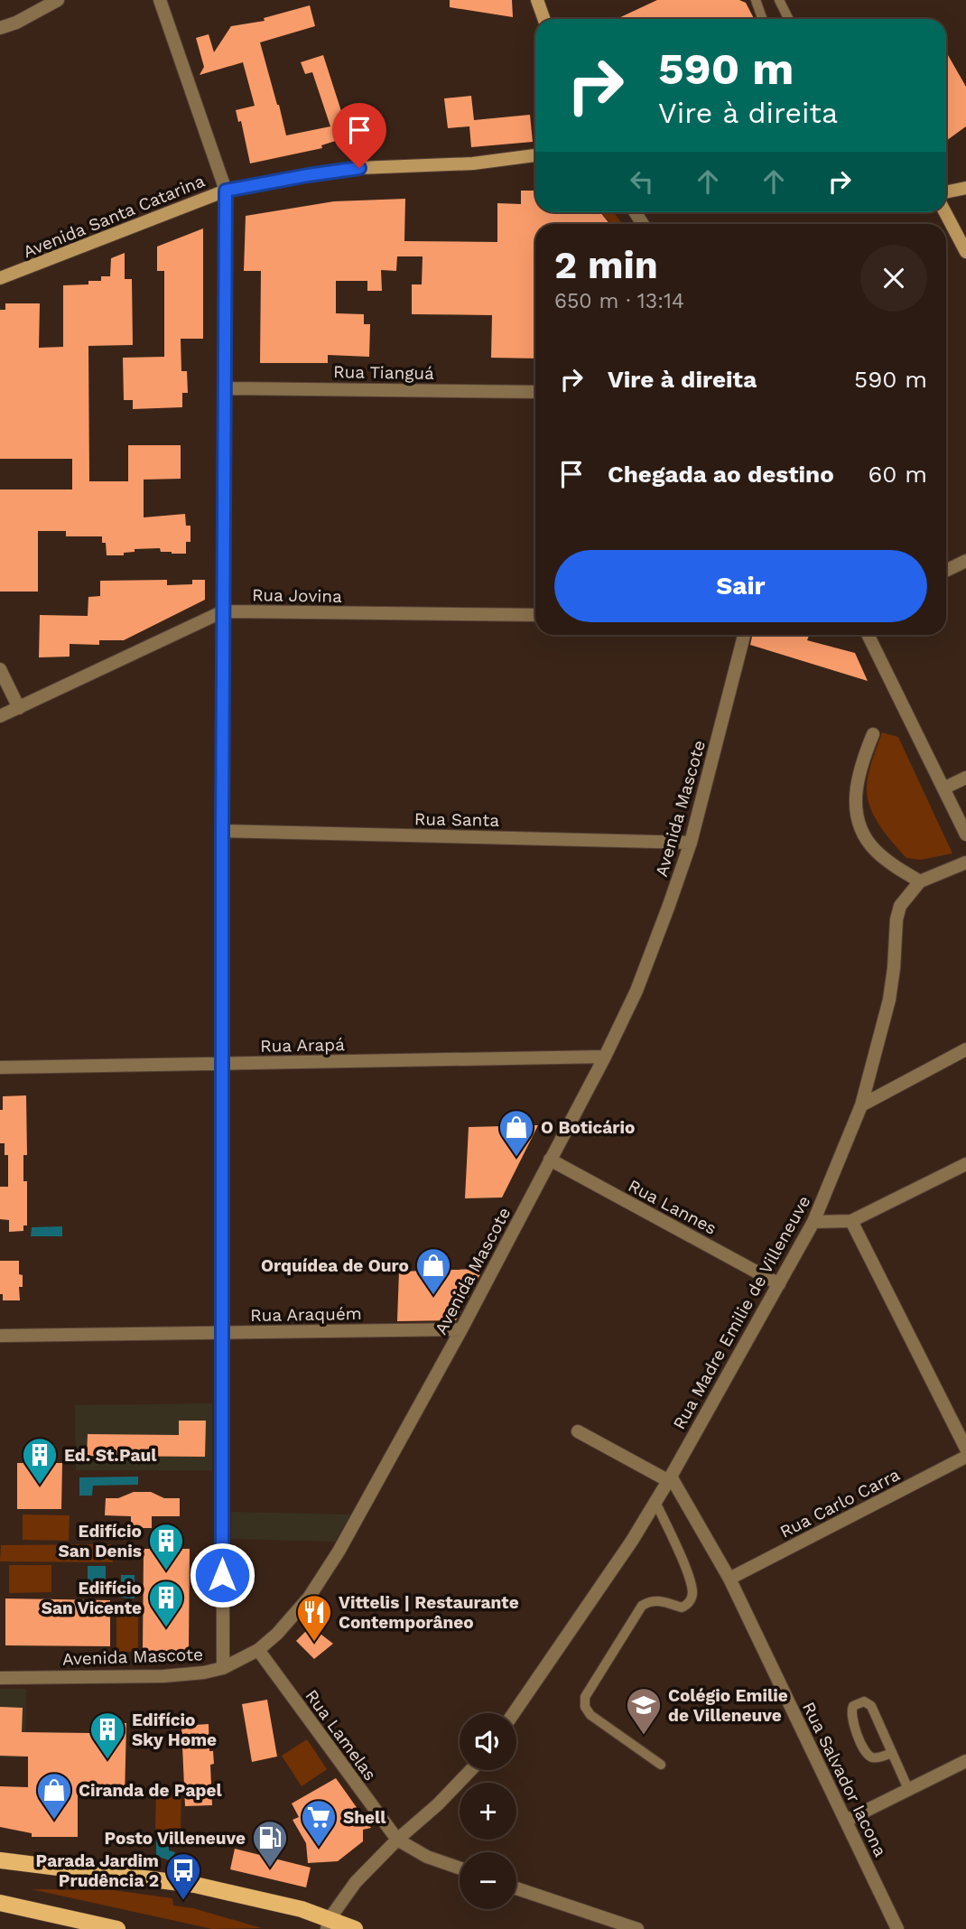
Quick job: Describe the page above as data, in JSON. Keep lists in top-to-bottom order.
{
  "streets": {
    "street": [
      "Avenida Santa Catarina",
      "Rua Tianguá",
      "Rua Jovina",
      "Avenida Mascote",
      "Rua Santa",
      "Rua Arapá",
      "Rua Lannes",
      "Rua Madre Emilie de Villeneuve",
      "Rua Araquém",
      "Rua Carlo Carra",
      "Rua Lamelas",
      "Rua Salvador Iacona"
    ]
  },
  "crossings": [
    ["Avenida Mascote", "Rua Santa"],
    ["Avenida Mascote", "Rua Arapá"],
    ["Avenida Mascote", "Rua Lannes"],
    ["Avenida Mascote", "Rua Araquém"],
    ["Avenida Mascote", "Rua Lamelas"],
    ["Rua Lannes", "Rua Madre Emilie de Villeneuve"],
    ["Rua Madre Emilie de Villeneuve", "Rua Salvador Iacona"],
    ["Rua Carlo Carra", "Rua Salvador Iacona"]
  ],
  "places": {
    "shop": ["O Boticário", "Orquídea de Ouro", "Ciranda de Papel"],
    "building": [
      "Ed. St.Paul",
      "Edifício San Denis",
      "Edifício San Vicente",
      "Edifício Sky Home"
    ],
    "restaurant": ["Vittelis | Restaurante Contemporâneo"],
    "school or university": ["Colégio Emilie de Villeneuve"],
    "supermarket": ["Shell"],
    "fuel station": ["Posto Villeneuve"],
    "bus stop": ["Parada Jardim Prudência 2"]
  },
  "page": {
    "turn": ["590 m", "Vire à direita"],
    "heading": ["2 min", "650 m · 13:14"],
    "list": [
      {
        "name": "Vire à direita",
        "value": "590 m"
      },
      {
        "name": "Chegada ao destino",
        "value": "60 m"
      }
    ],
    "buttons": "Sair",
    "map_buttons": ["+", "−"]
  }
}
